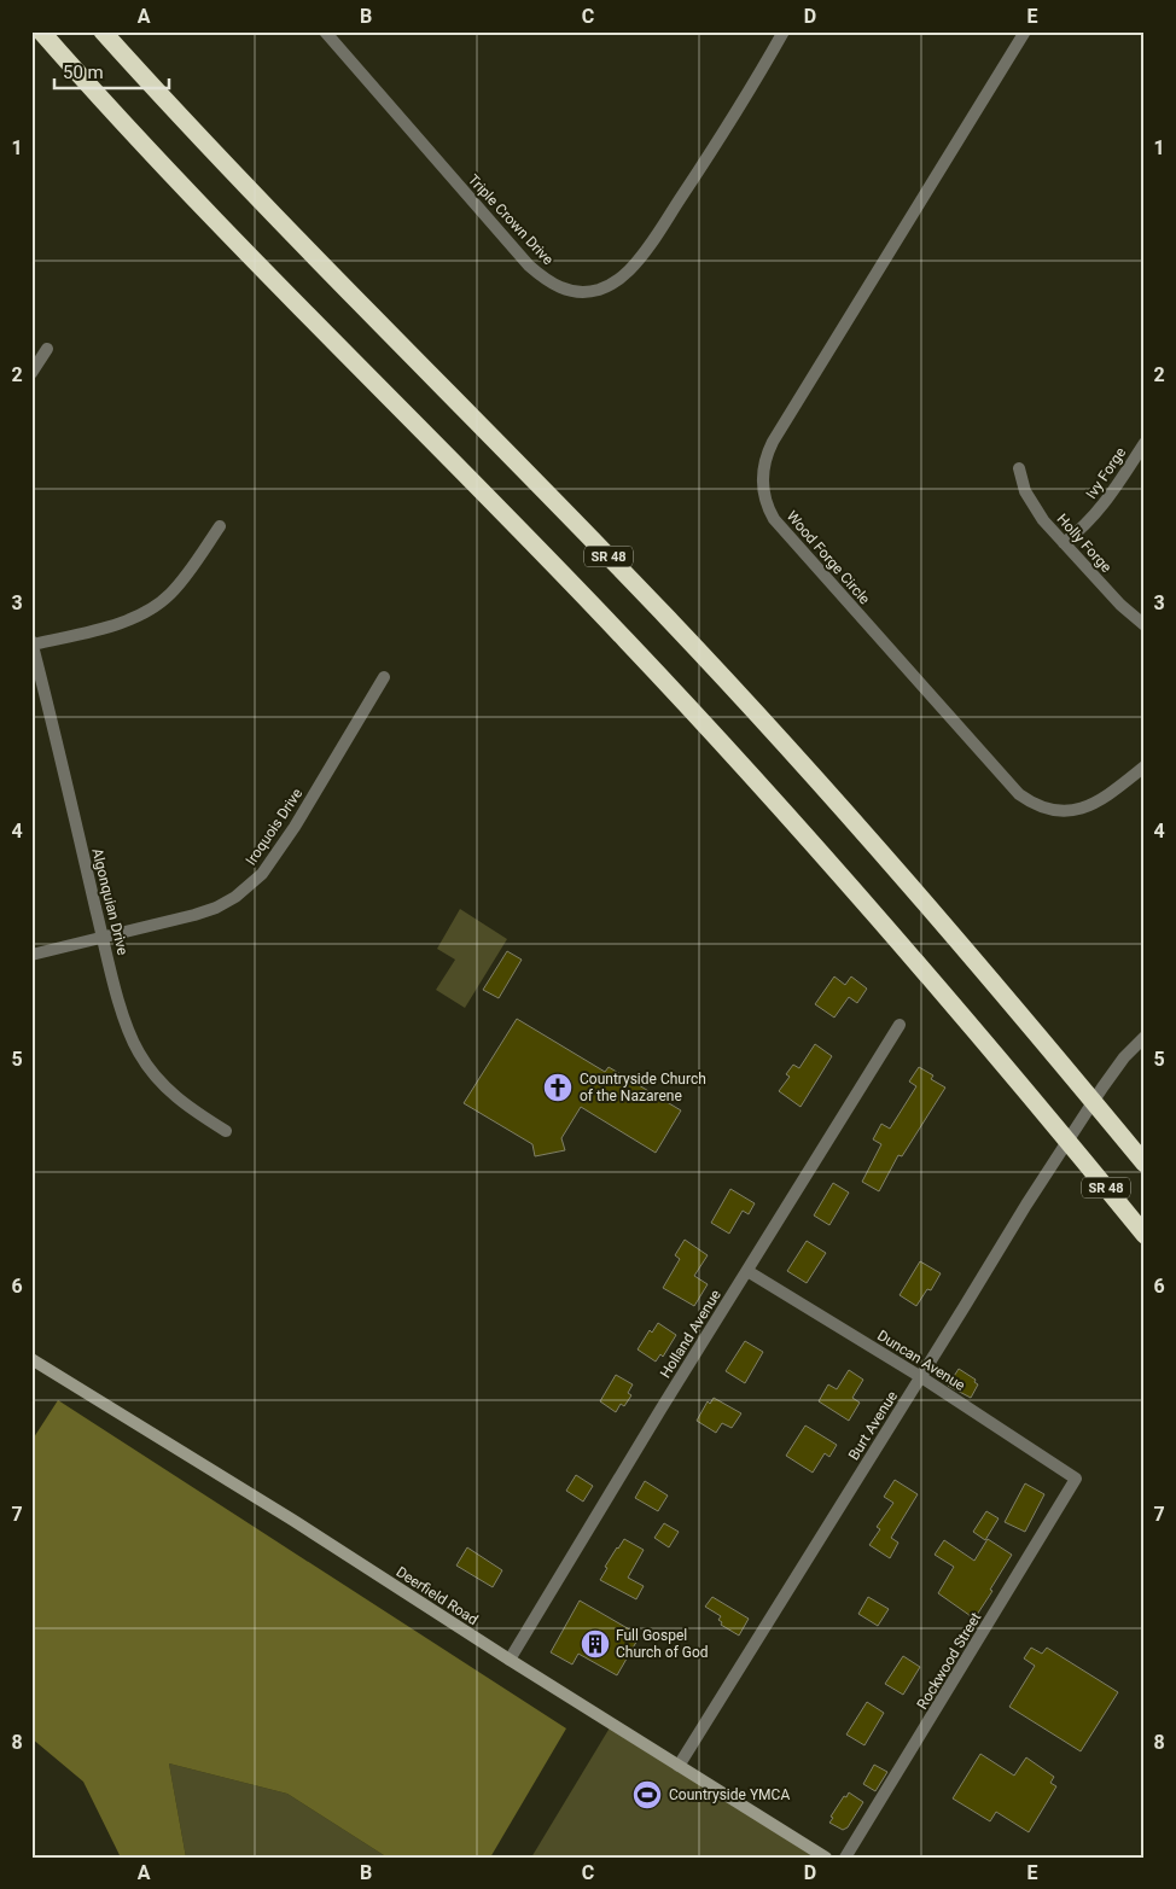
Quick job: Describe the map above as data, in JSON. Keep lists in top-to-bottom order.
{
  "streets": {
    "highway": ["SR 48"],
    "street": [
      "Triple Crown Drive",
      "Ivy Forge",
      "Holly Forge",
      "Wood Forge Circle",
      "Iroquois Drive",
      "Algonquian Drive",
      "Holland Avenue",
      "Duncan Avenue",
      "Burt Avenue",
      "Deerfield Road",
      "Rockwood Street"
    ]
  },
  "crossings": [
    ["Ivy Forge", "Holly Forge"],
    ["SR 48", "Burt Avenue"],
    ["Iroquois Drive", "Algonquian Drive"],
    ["Holland Avenue", "Duncan Avenue"],
    ["Holland Avenue", "Deerfield Road"],
    ["Duncan Avenue", "Burt Avenue"],
    ["Duncan Avenue", "Rockwood Street"],
    ["Burt Avenue", "Deerfield Road"]
  ],
  "places": {
    "church": ["Countryside Church of the Nazarene"],
    "building": ["Full Gospel Church of God"],
    "sports": ["Countryside YMCA"]
  },
  "scale_bar": "50 m",
  "grid": {
    "columns": [
      "A",
      "B",
      "C",
      "D",
      "E"
    ],
    "rows": [
      "1",
      "2",
      "3",
      "4",
      "5",
      "6",
      "7",
      "8"
    ]
  }
}
